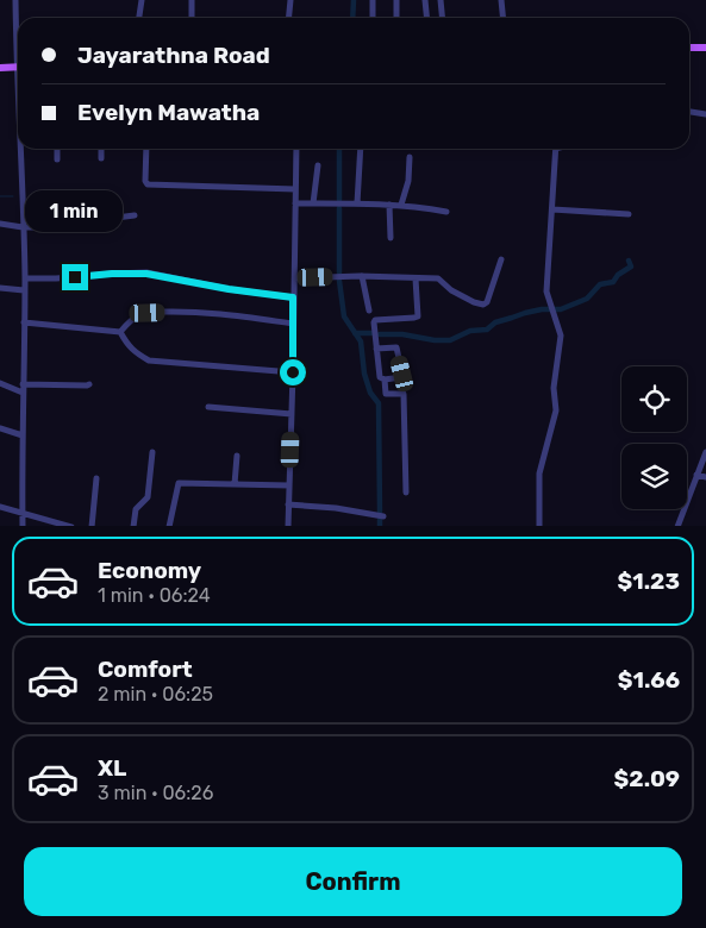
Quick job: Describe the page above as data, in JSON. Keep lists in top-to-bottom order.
{
  "page": {
    "banner": ["Jayarathna Road", "Evelyn Mawatha"],
    "bubble": "1 min",
    "list": [
      {
        "name": "Economy",
        "note": "1 min · 06:24",
        "value": "$1.23"
      },
      {
        "name": "Comfort",
        "note": "2 min · 06:25",
        "value": "$1.66"
      },
      {
        "name": "XL",
        "note": "3 min · 06:26",
        "value": "$2.09"
      }
    ],
    "buttons": "Confirm"
  }
}
